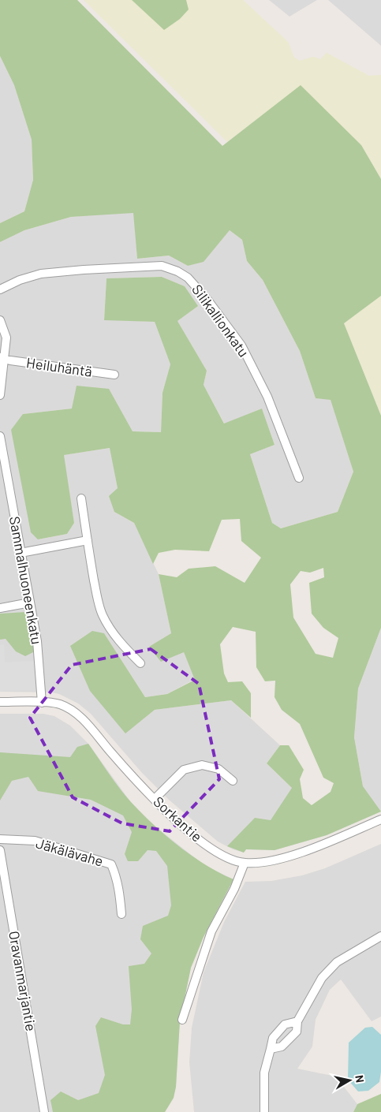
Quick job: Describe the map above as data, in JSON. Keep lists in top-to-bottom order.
{
  "streets": {
    "street": [
      "Silikallionkatu",
      "Heiluhäntä",
      "Sammalhuoneenkatu",
      "Sorkantie",
      "Jäkälävahe",
      "Oravanmarjantie"
    ]
  },
  "crossings": [
    ["Sammalhuoneenkatu", "Sorkantie"]
  ],
  "north": "right"
}
